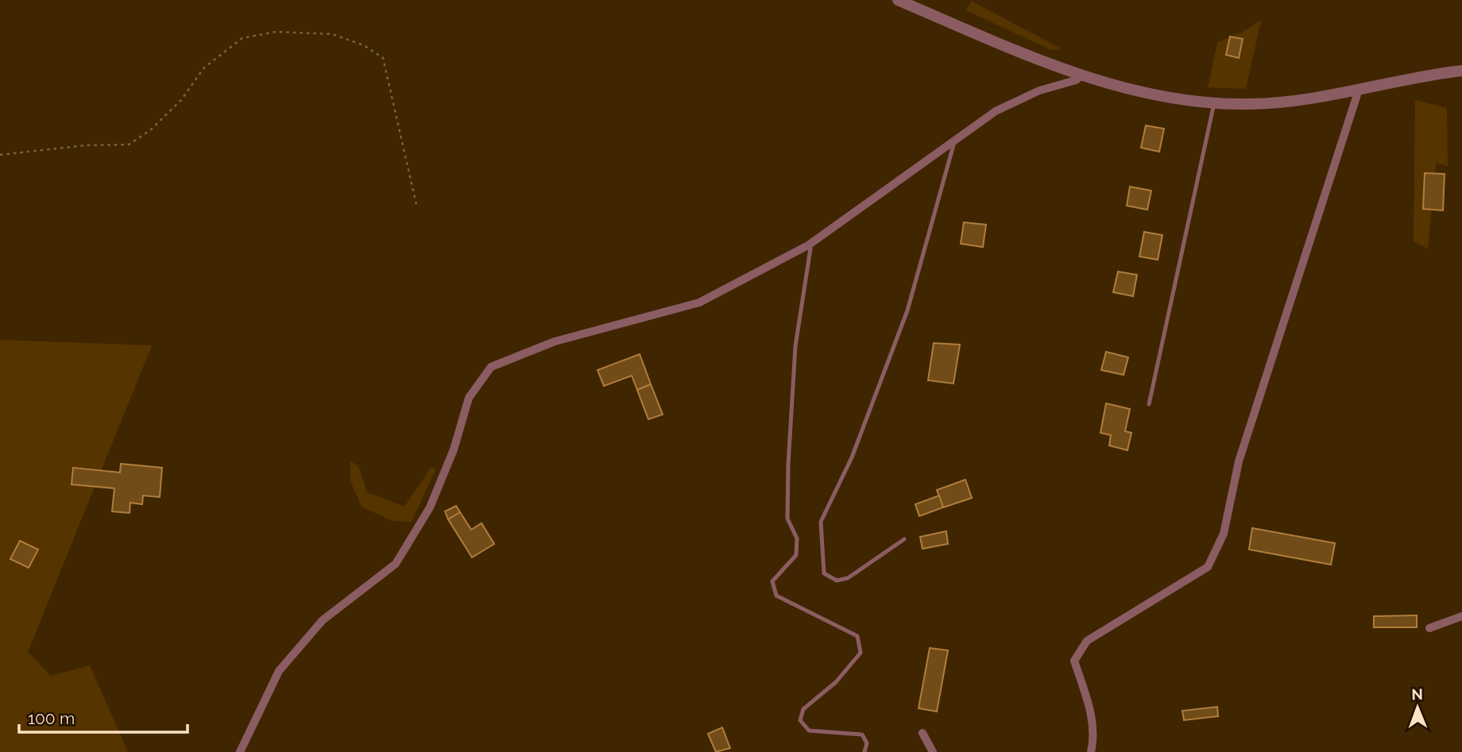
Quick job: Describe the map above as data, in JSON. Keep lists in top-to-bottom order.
{
  "scale_bar": "100 m",
  "north": "top"
}
